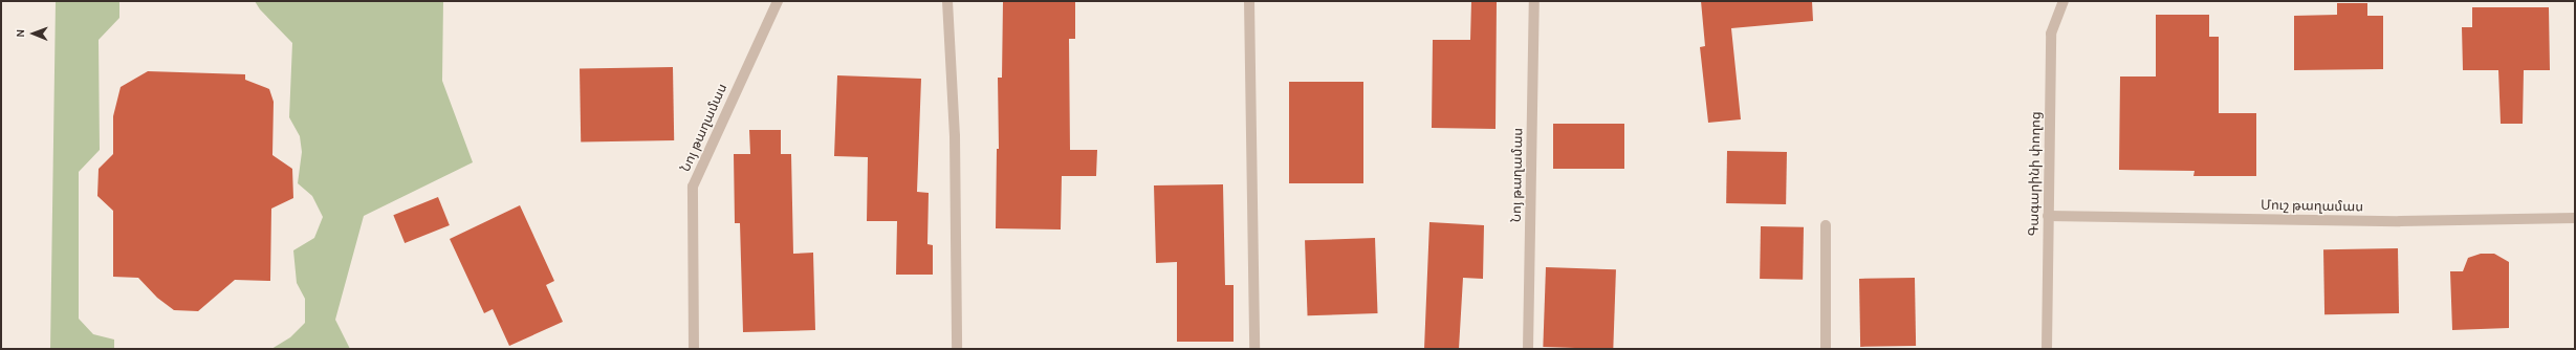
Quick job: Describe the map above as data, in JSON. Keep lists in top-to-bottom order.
{
  "streets": {
    "street": ["Նոյ թաղամաս", "Գագարինի փողոց", "Մուշ թաղամաս"]
  },
  "crossings": [
    ["Գագարինի փողոց", "Մուշ թաղամաս"]
  ],
  "north": "left"
}
